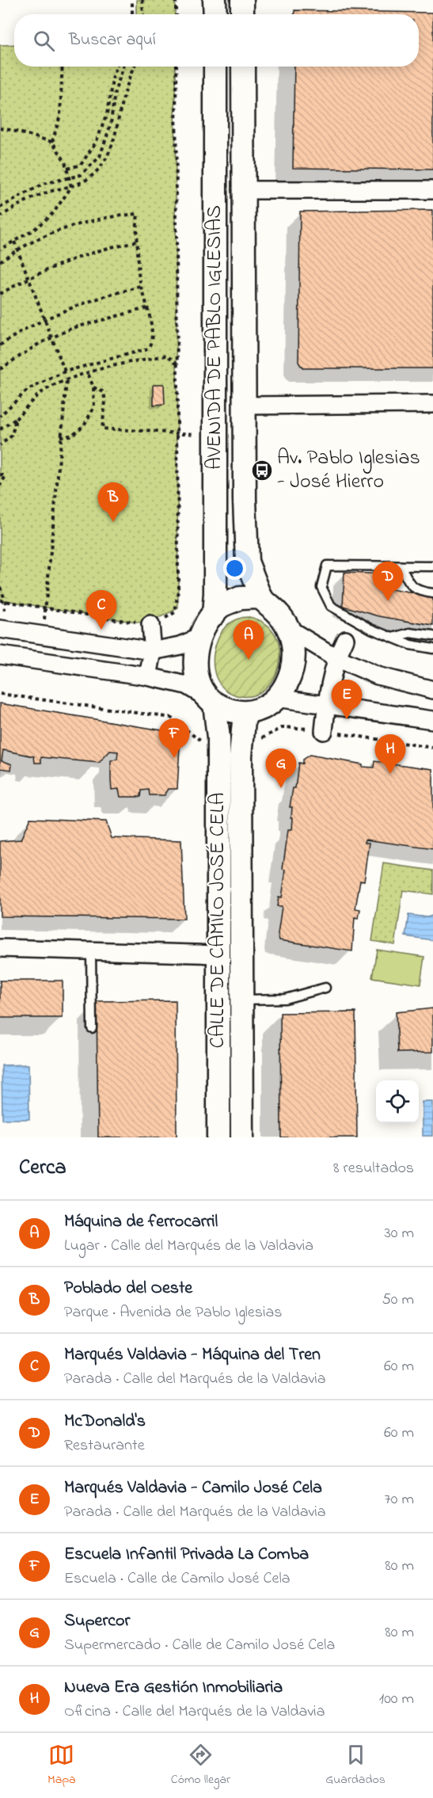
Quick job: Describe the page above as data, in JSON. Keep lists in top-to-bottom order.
{
  "streets": {
    "street": ["AVENIDA DE PABLO IGLESIAS", "CALLE DE CAMILO JOSÉ CELA"]
  },
  "crossings": [
    ["AVENIDA DE PABLO IGLESIAS", "CALLE DE CAMILO JOSÉ CELA"]
  ],
  "places": {
    "bus stop": ["Av. Pablo Iglesias - José Hierro"]
  },
  "page": {
    "search": "Buscar aquí",
    "pins": [
      "B",
      "D",
      "C",
      "A",
      "E",
      "F",
      "H",
      "G"
    ],
    "heading": ["Cerca", "8 resultados"],
    "list": [
      {
        "mark": "A",
        "name": "Máquina de ferrocarril",
        "note": "Lugar · Calle del Marqués de la Valdavia",
        "value": "30 m"
      },
      {
        "mark": "B",
        "name": "Poblado del Oeste",
        "note": "Parque · Avenida de Pablo Iglesias",
        "value": "50 m"
      },
      {
        "mark": "C",
        "name": "Marqués Valdavia - Máquina del Tren",
        "note": "Parada · Calle del Marqués de la Valdavia",
        "value": "60 m"
      },
      {
        "mark": "D",
        "name": "McDonald's",
        "note": "Restaurante",
        "value": "60 m"
      },
      {
        "mark": "E",
        "name": "Marqués Valdavia - Camilo José Cela",
        "note": "Parada · Calle del Marqués de la Valdavia",
        "value": "70 m"
      },
      {
        "mark": "F",
        "name": "Escuela Infantil Privada La Comba",
        "note": "Escuela · Calle de Camilo José Cela",
        "value": "80 m"
      },
      {
        "mark": "G",
        "name": "Supercor",
        "note": "Supermercado · Calle de Camilo José Cela",
        "value": "80 m"
      },
      {
        "mark": "H",
        "name": "Nueva Era Gestión Inmobiliaria",
        "note": "Oficina · Calle del Marqués de la Valdavia",
        "value": "100 m"
      }
    ],
    "nav": ["Mapa", "Cómo llegar", "Guardados"]
  }
}
